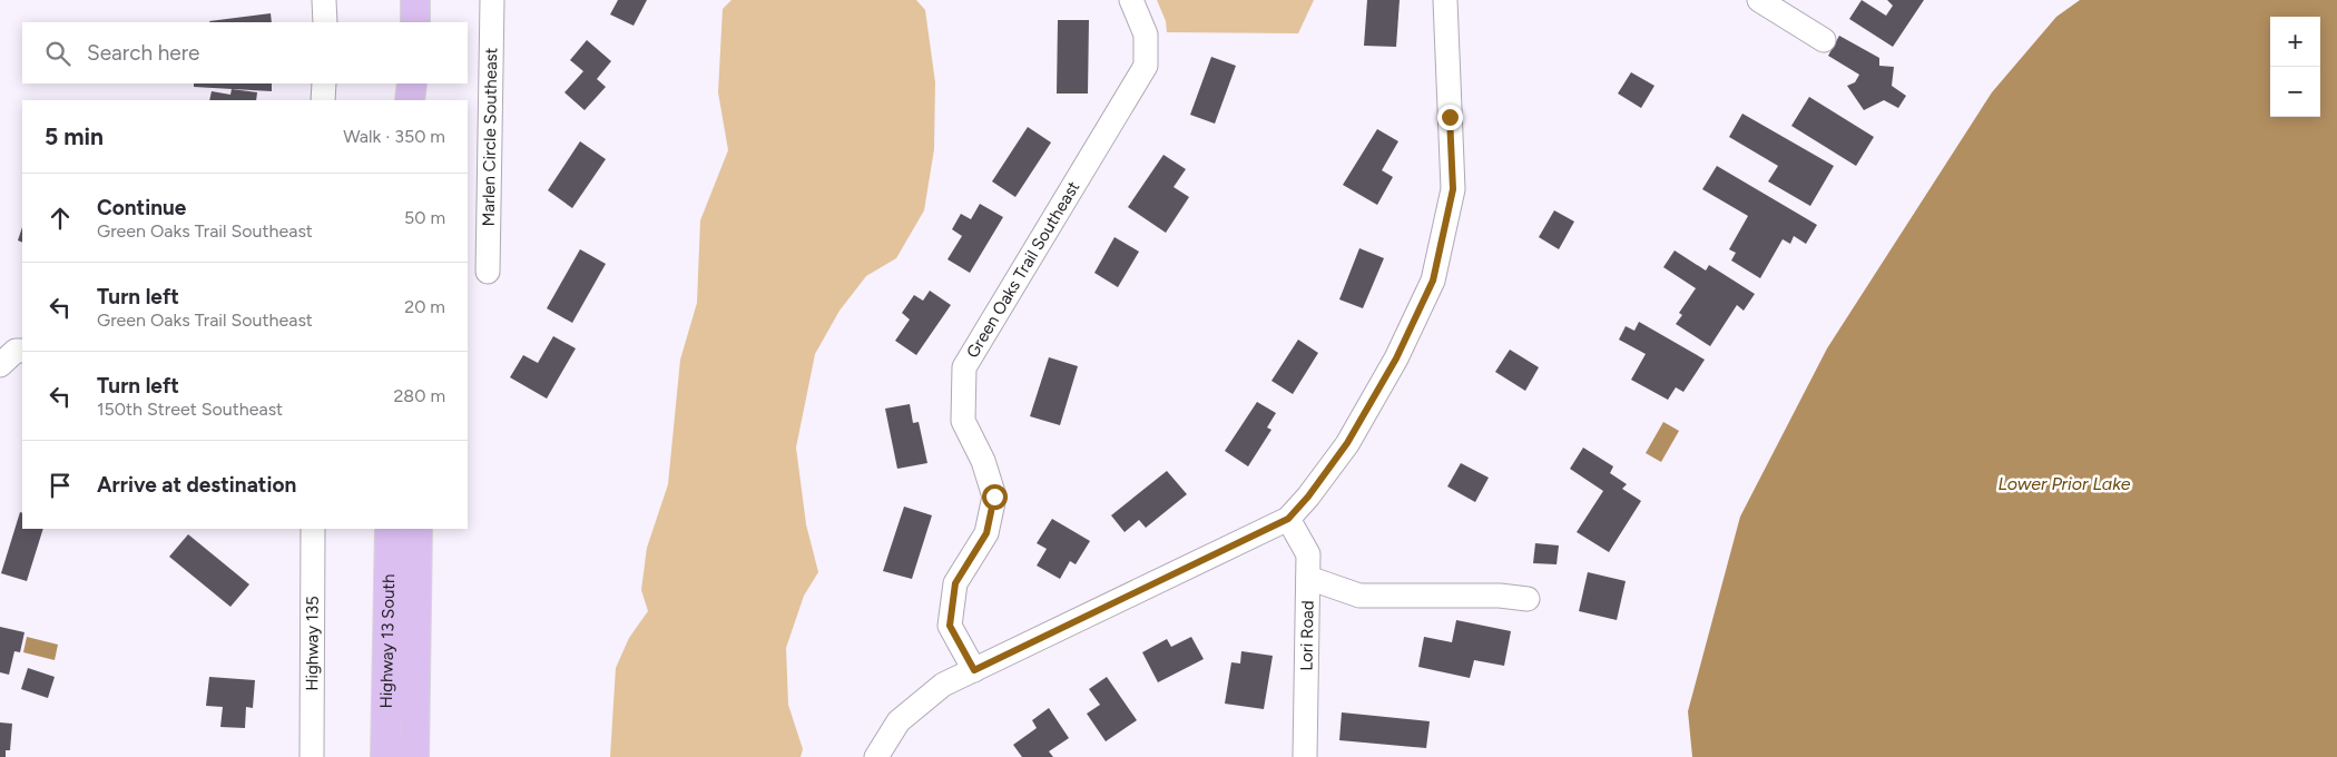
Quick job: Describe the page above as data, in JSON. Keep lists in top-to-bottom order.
{
  "streets": {
    "main road": ["Highway 13 South"],
    "street": [
      "Marlen Circle Southeast",
      "Green Oaks Trail Southeast",
      "Lori Road",
      "Highway 135"
    ]
  },
  "water": ["Lower Prior Lake"],
  "page": {
    "map_buttons": ["+", "−"],
    "search": "Search here",
    "heading": ["5 min", "Walk · 350 m"],
    "list": [
      ["Continue", "Green Oaks Trail Southeast", "50 m"],
      ["Turn left", "Green Oaks Trail Southeast", "20 m"],
      ["Turn left", "150th Street Southeast", "280 m"],
      "Arrive at destination"
    ]
  }
}
